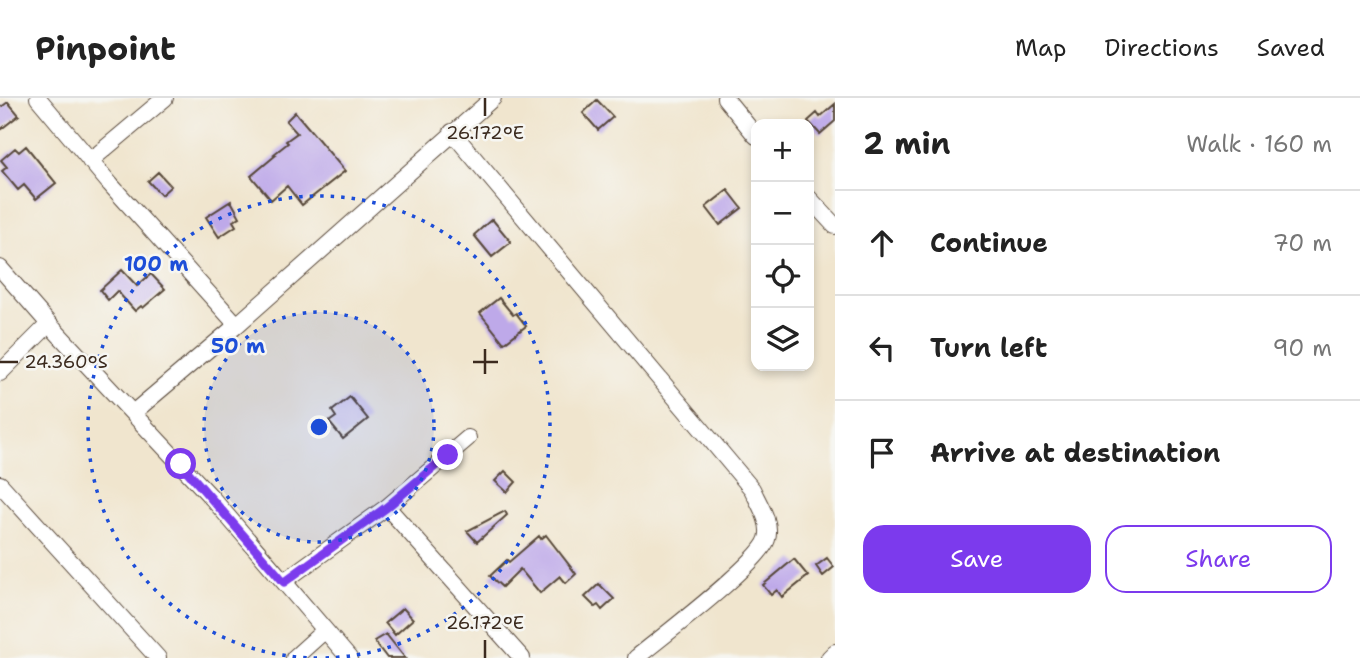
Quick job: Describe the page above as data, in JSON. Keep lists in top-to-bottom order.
{
  "page": {
    "header": "Pinpoint",
    "nav": ["Map", "Directions", "Saved"],
    "heading": ["2 min", "Walk · 160 m"],
    "map_buttons": ["+", "−"],
    "list": [
      ["Continue", "70 m"],
      ["Turn left", "90 m"],
      "Arrive at destination"
    ],
    "buttons": ["Save", "Share"]
  },
  "coordinates": ["26.172°E", "24.360°S"],
  "rings": ["100 m", "50 m"]
}
